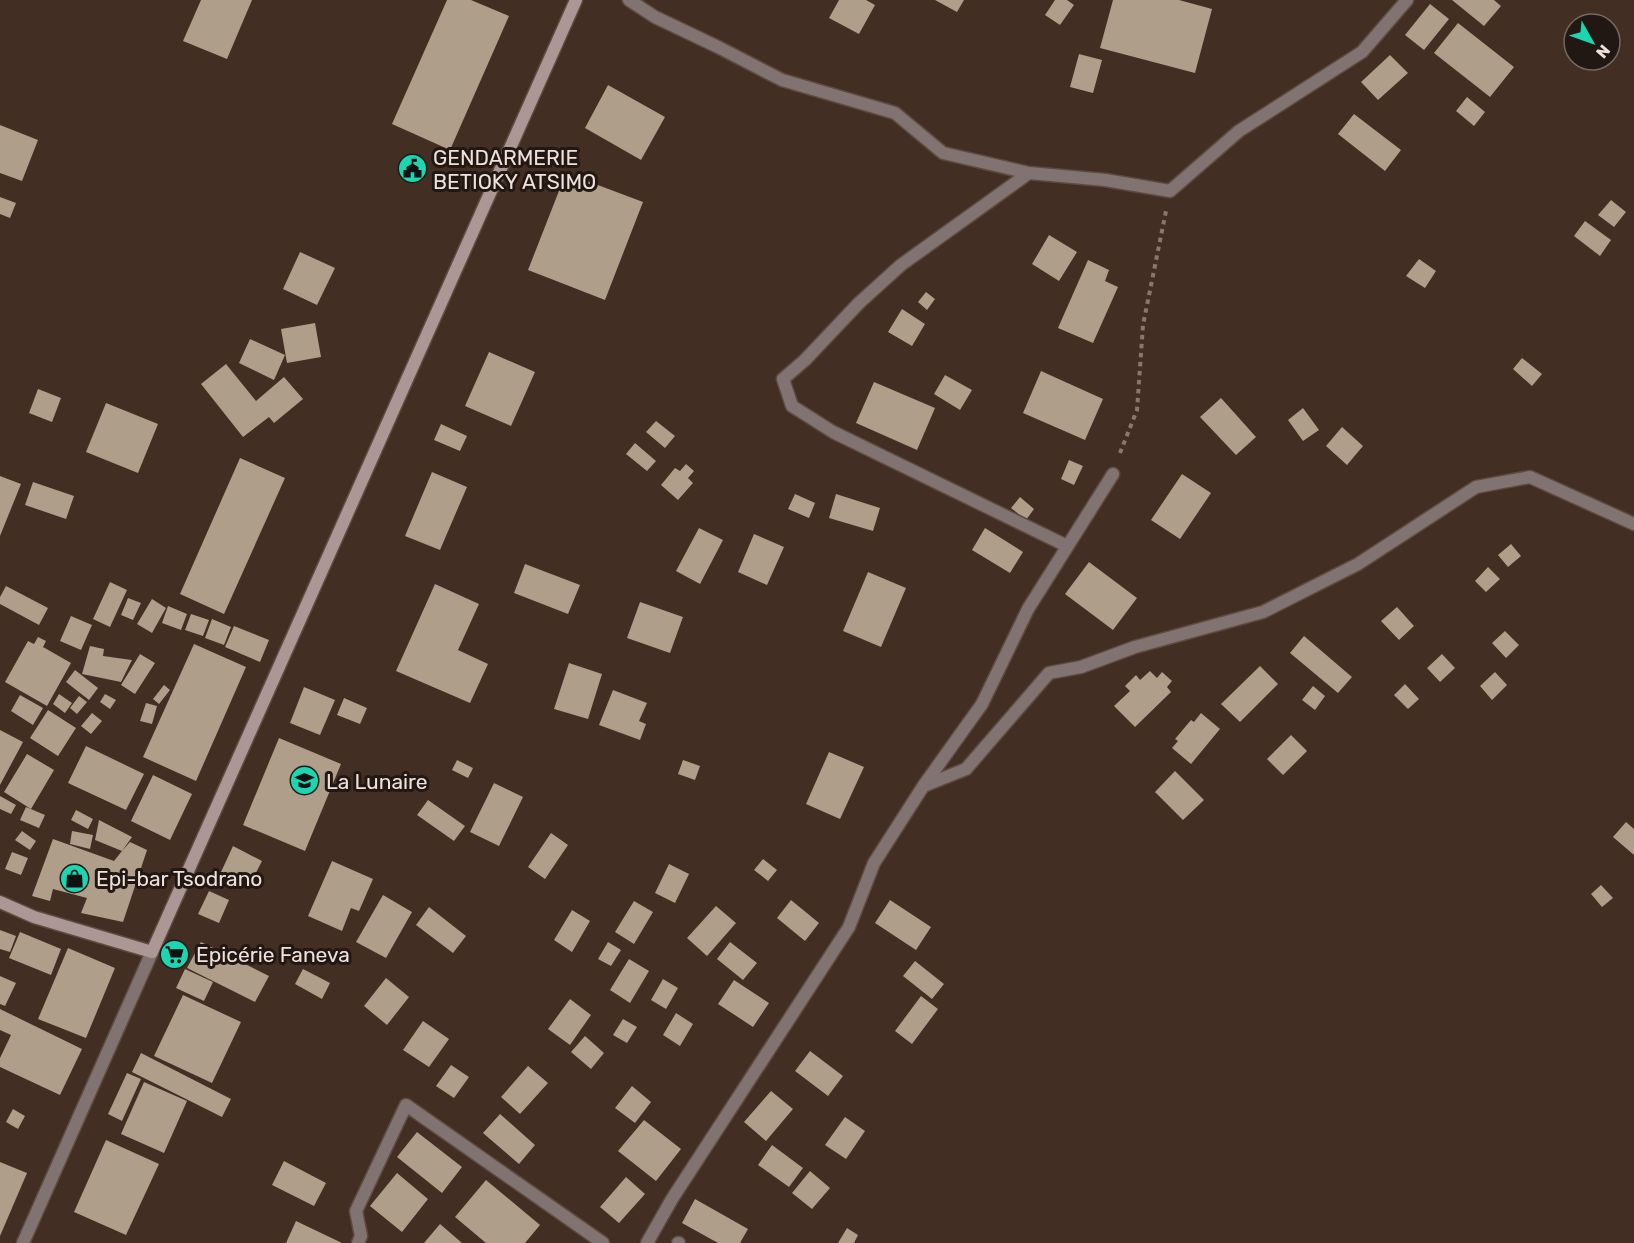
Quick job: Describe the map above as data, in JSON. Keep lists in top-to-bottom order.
{
  "places": {
    "public building": ["GENDARMERIE BETIOKY ATSIMO"],
    "school or university": ["La Lunaire"],
    "shop": ["Epi-bar Tsodrano"],
    "supermarket": ["Epicérie Faneva"]
  },
  "north": "bottom right"
}
